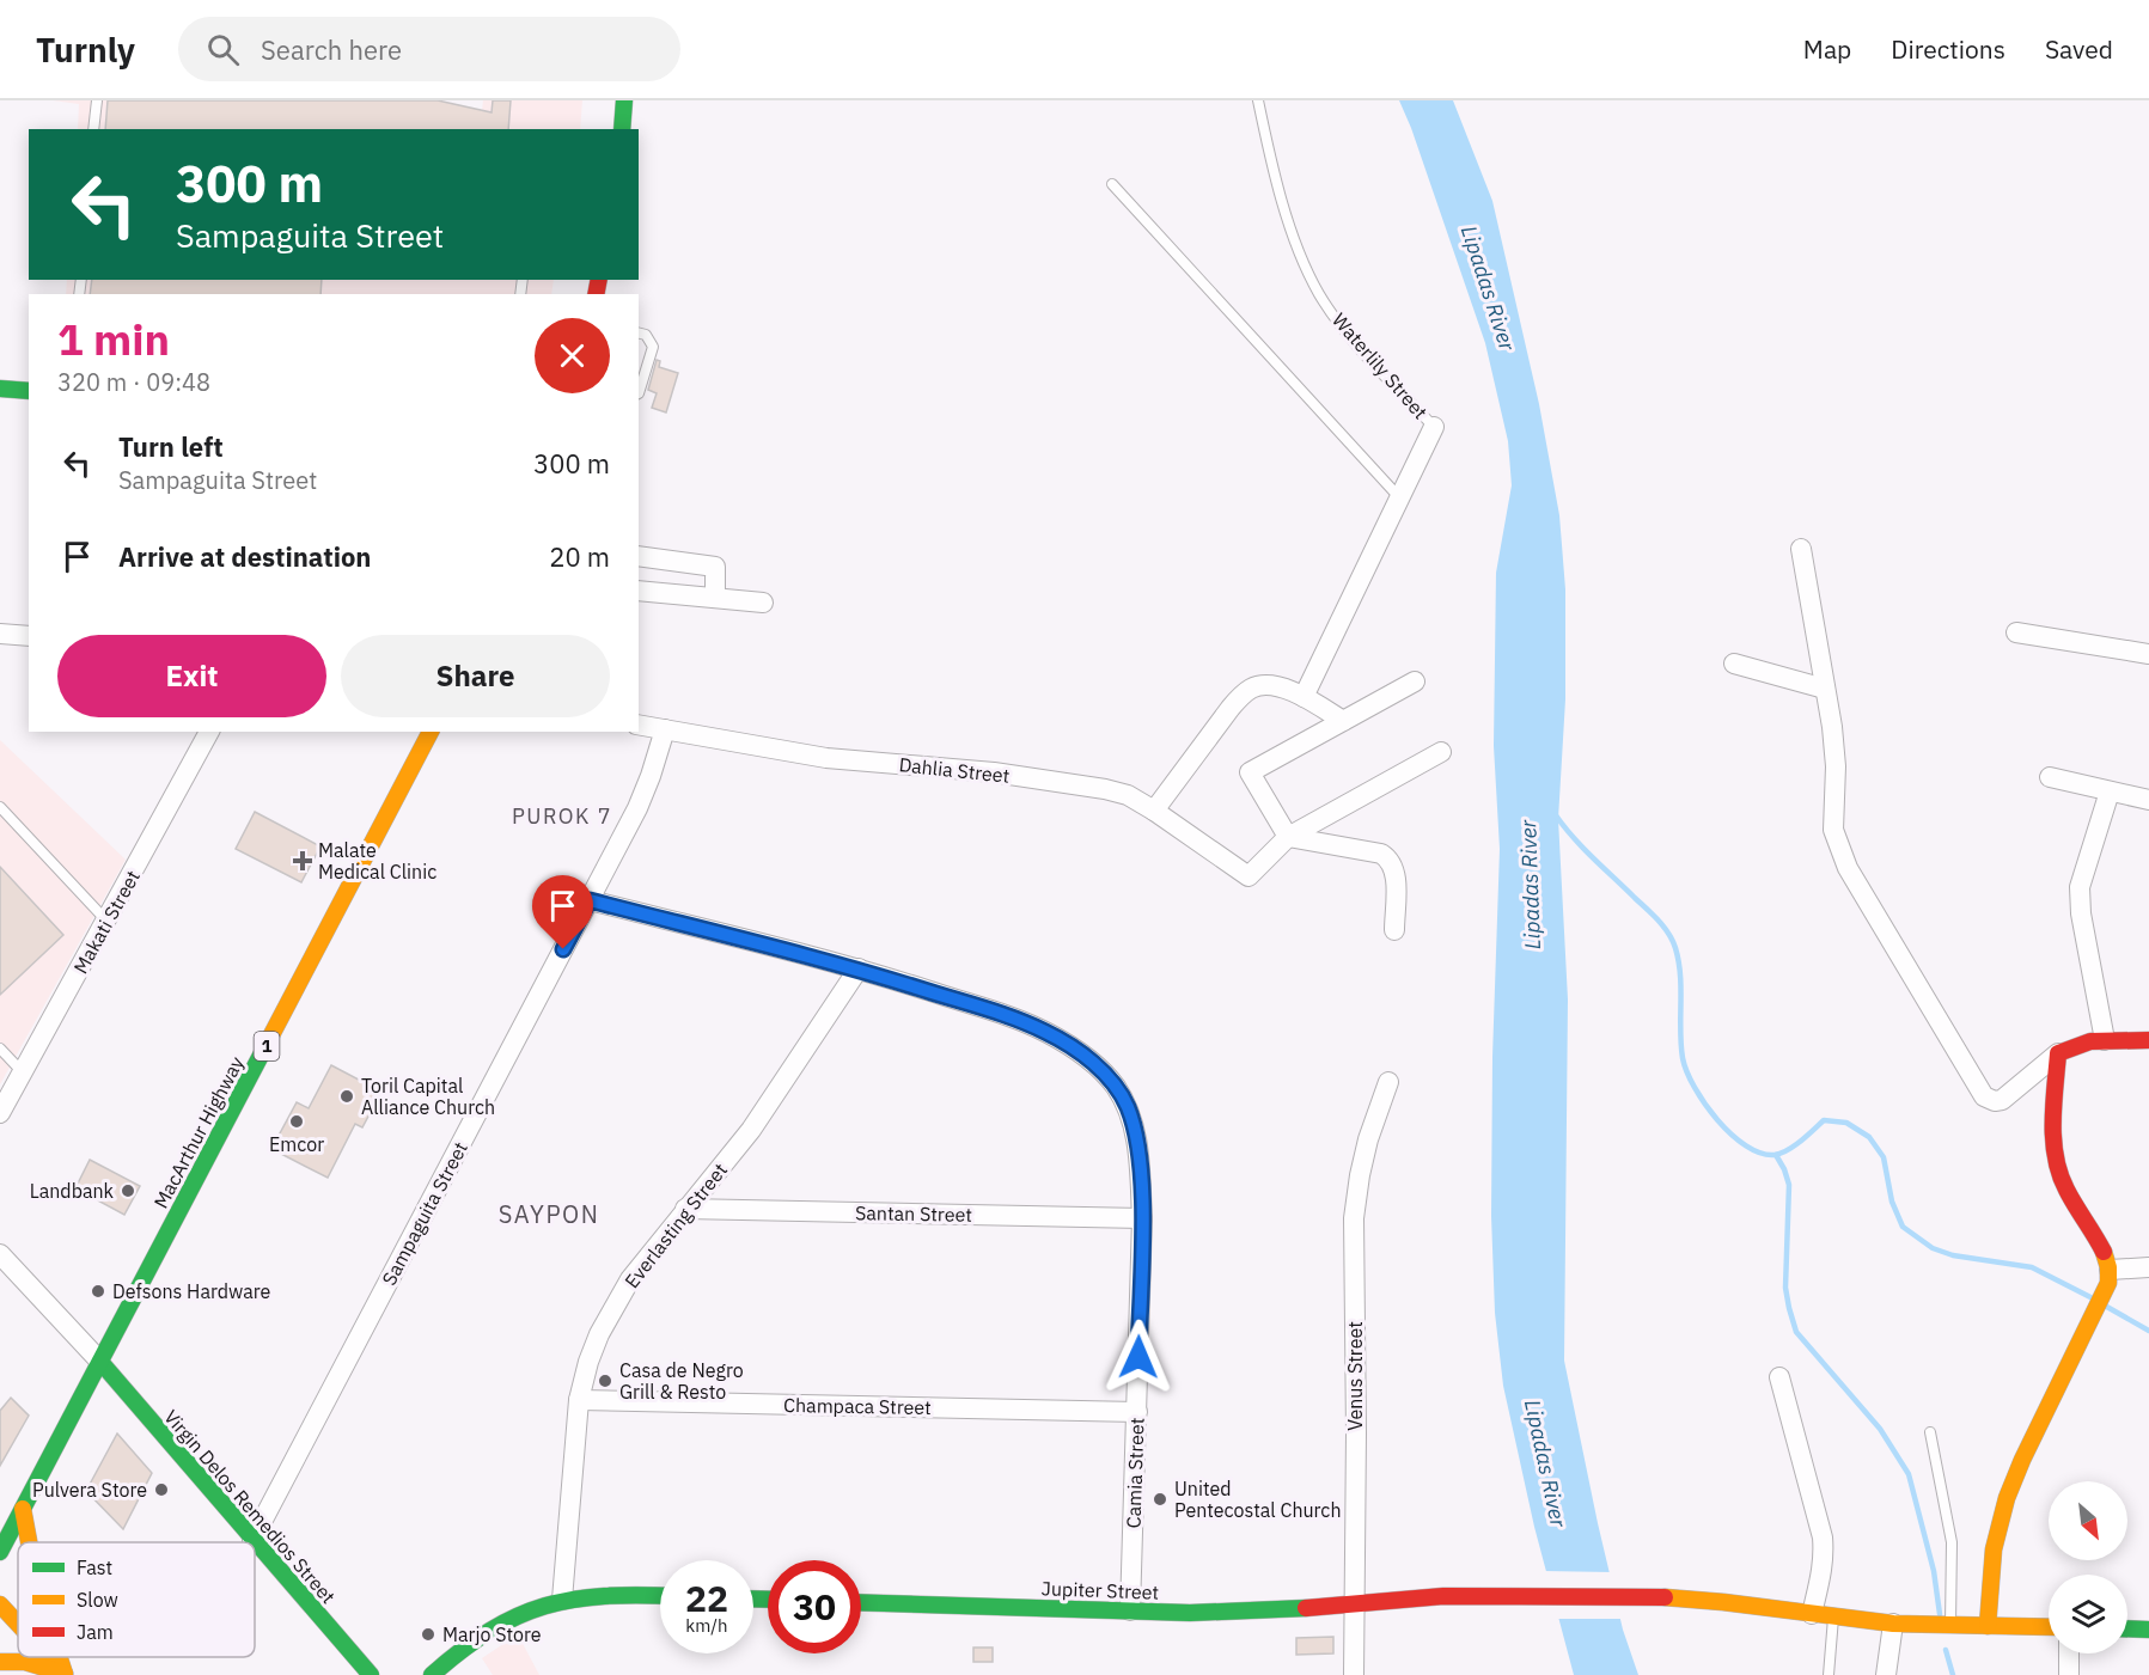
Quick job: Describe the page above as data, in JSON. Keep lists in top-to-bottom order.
{
  "streets": {
    "main road": [
      "1",
      "MacArthur Highway",
      "Virgin Delos Remedios Street",
      "Jupiter Street"
    ],
    "street": [
      "Dahlia Street",
      "Makati Street",
      "Sampaguita Street",
      "Santan Street",
      "Everlasting Street",
      "Venus Street",
      "Champaca Street",
      "Camia Street"
    ],
    "lane": ["Waterlily Street"]
  },
  "crossings": [
    ["Dahlia Street", "Sampaguita Street"],
    ["MacArthur Highway", "Virgin Delos Remedios Street"],
    ["Sampaguita Street", "Camia Street"],
    ["Sampaguita Street", "Virgin Delos Remedios Street"],
    ["Santan Street", "Everlasting Street"],
    ["Santan Street", "Camia Street"],
    ["Everlasting Street", "Champaca Street"],
    ["Everlasting Street", "Camia Street"],
    ["Venus Street", "Jupiter Street"],
    ["Champaca Street", "Camia Street"],
    ["Camia Street", "Jupiter Street"]
  ],
  "districts": ["PUROK 7", "SAYPON"],
  "water": ["Lipadas River"],
  "places": {
    "health": ["Malate Medical Clinic"],
    "other": [
      "Toril Capital Alliance Church",
      "Emcor",
      "Landbank",
      "Defsons Hardware",
      "Casa de Negro Grill & Resto",
      "Pulvera Store",
      "United Pentecostal Church",
      "Marjo Store"
    ]
  },
  "legend": ["Fast", "Slow", "Jam"],
  "north": "bottom right",
  "page": {
    "header": "Turnly",
    "search": "Search here",
    "nav": ["Map", "Directions", "Saved"],
    "turn": ["300 m", "Sampaguita Street"],
    "heading": ["1 min", "320 m · 09:48"],
    "list": [
      {
        "name": "Turn left",
        "note": "Sampaguita Street",
        "value": "300 m"
      },
      {
        "name": "Arrive at destination",
        "value": "20 m"
      }
    ],
    "buttons": ["Exit", "Share"],
    "speed": "22 km/h",
    "limit": "30"
  }
}
